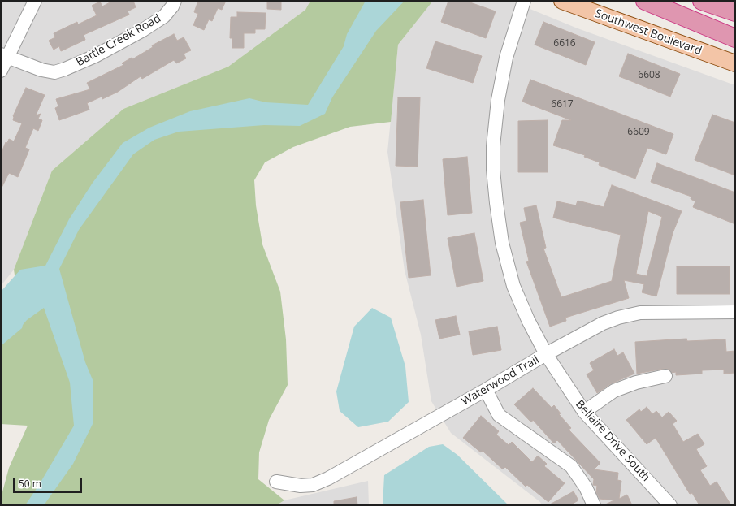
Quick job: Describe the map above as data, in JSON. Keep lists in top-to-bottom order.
{
  "streets": {
    "main road": ["Southwest Boulevard"],
    "street": ["Battle Creek Road", "Waterwood Trail", "Bellaire Drive South"]
  },
  "crossings": [
    ["Waterwood Trail", "Bellaire Drive South"]
  ],
  "house_numbers": [
    "6616",
    "6608",
    "6617",
    "6609"
  ],
  "scale_bar": "50 m"
}
